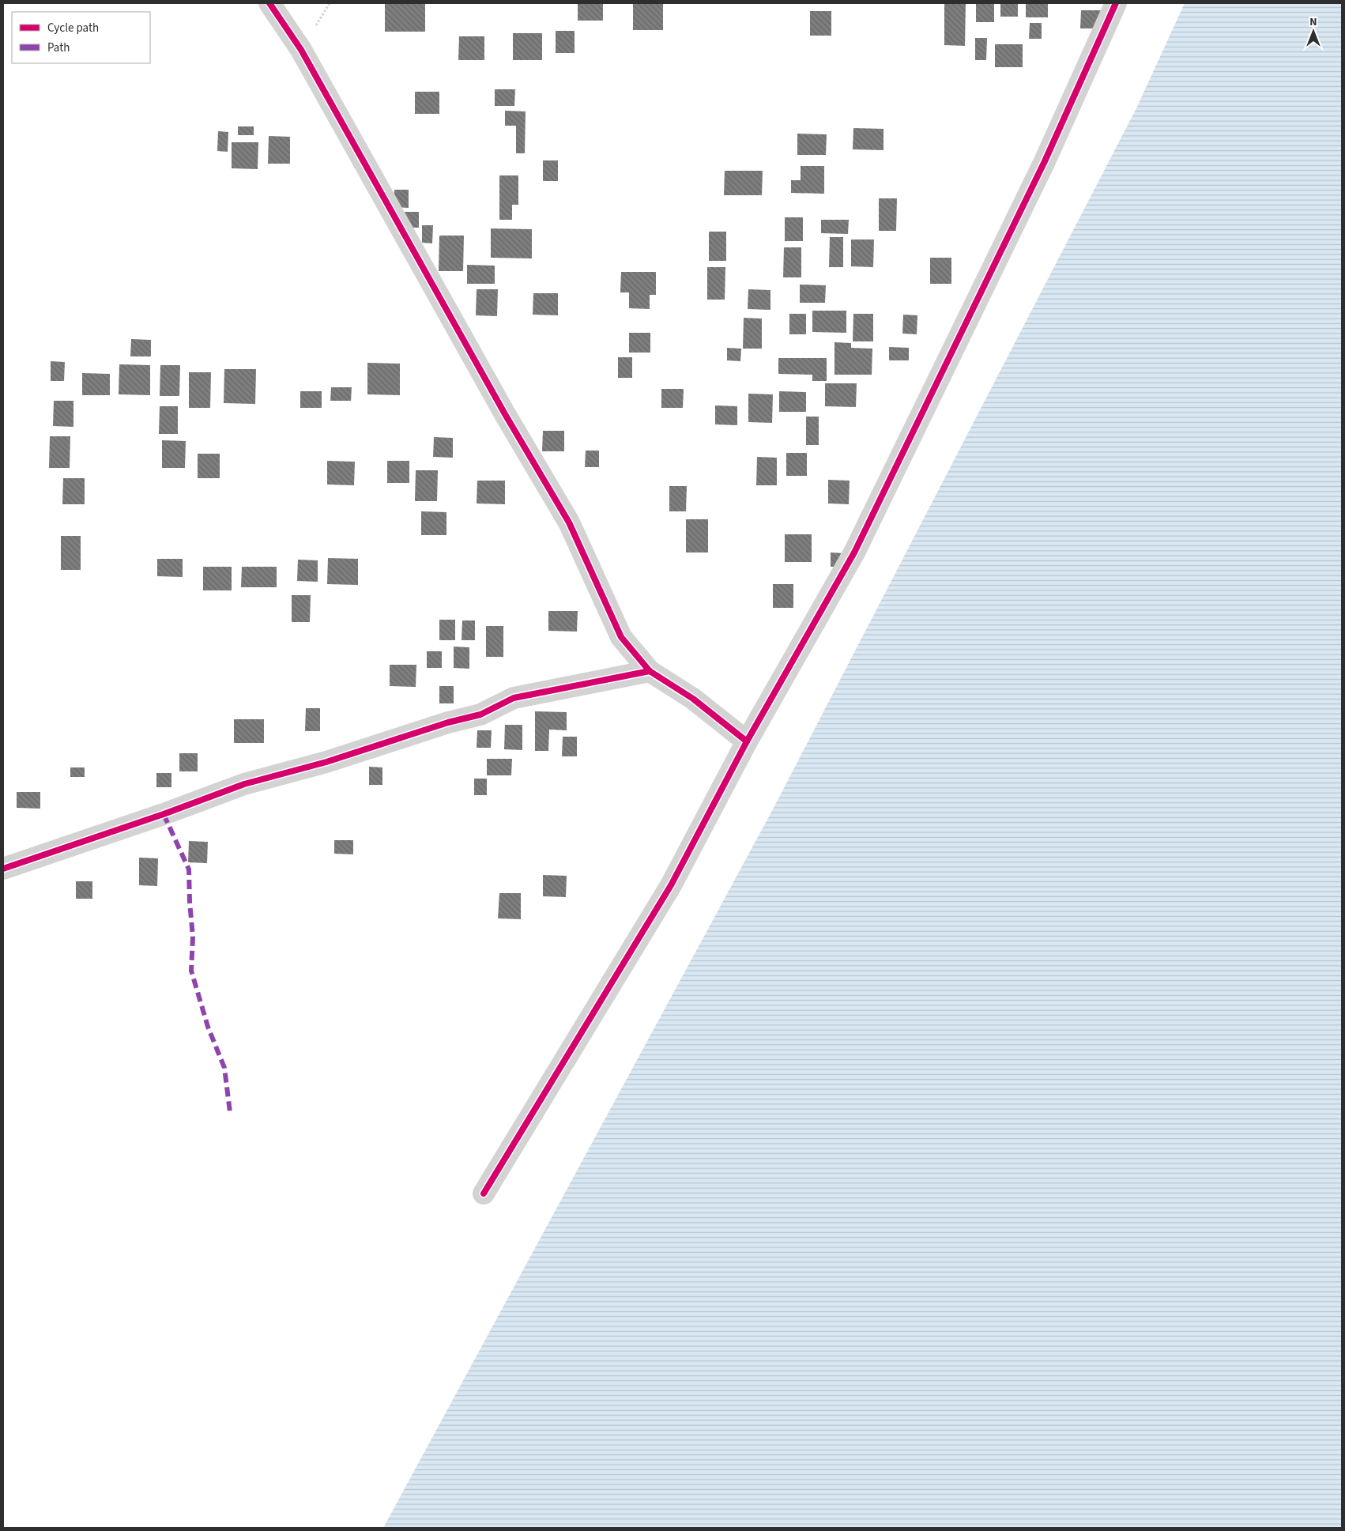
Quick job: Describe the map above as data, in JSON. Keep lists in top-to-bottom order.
{
  "legend": ["Cycle path", "Path"],
  "north": "top"
}
